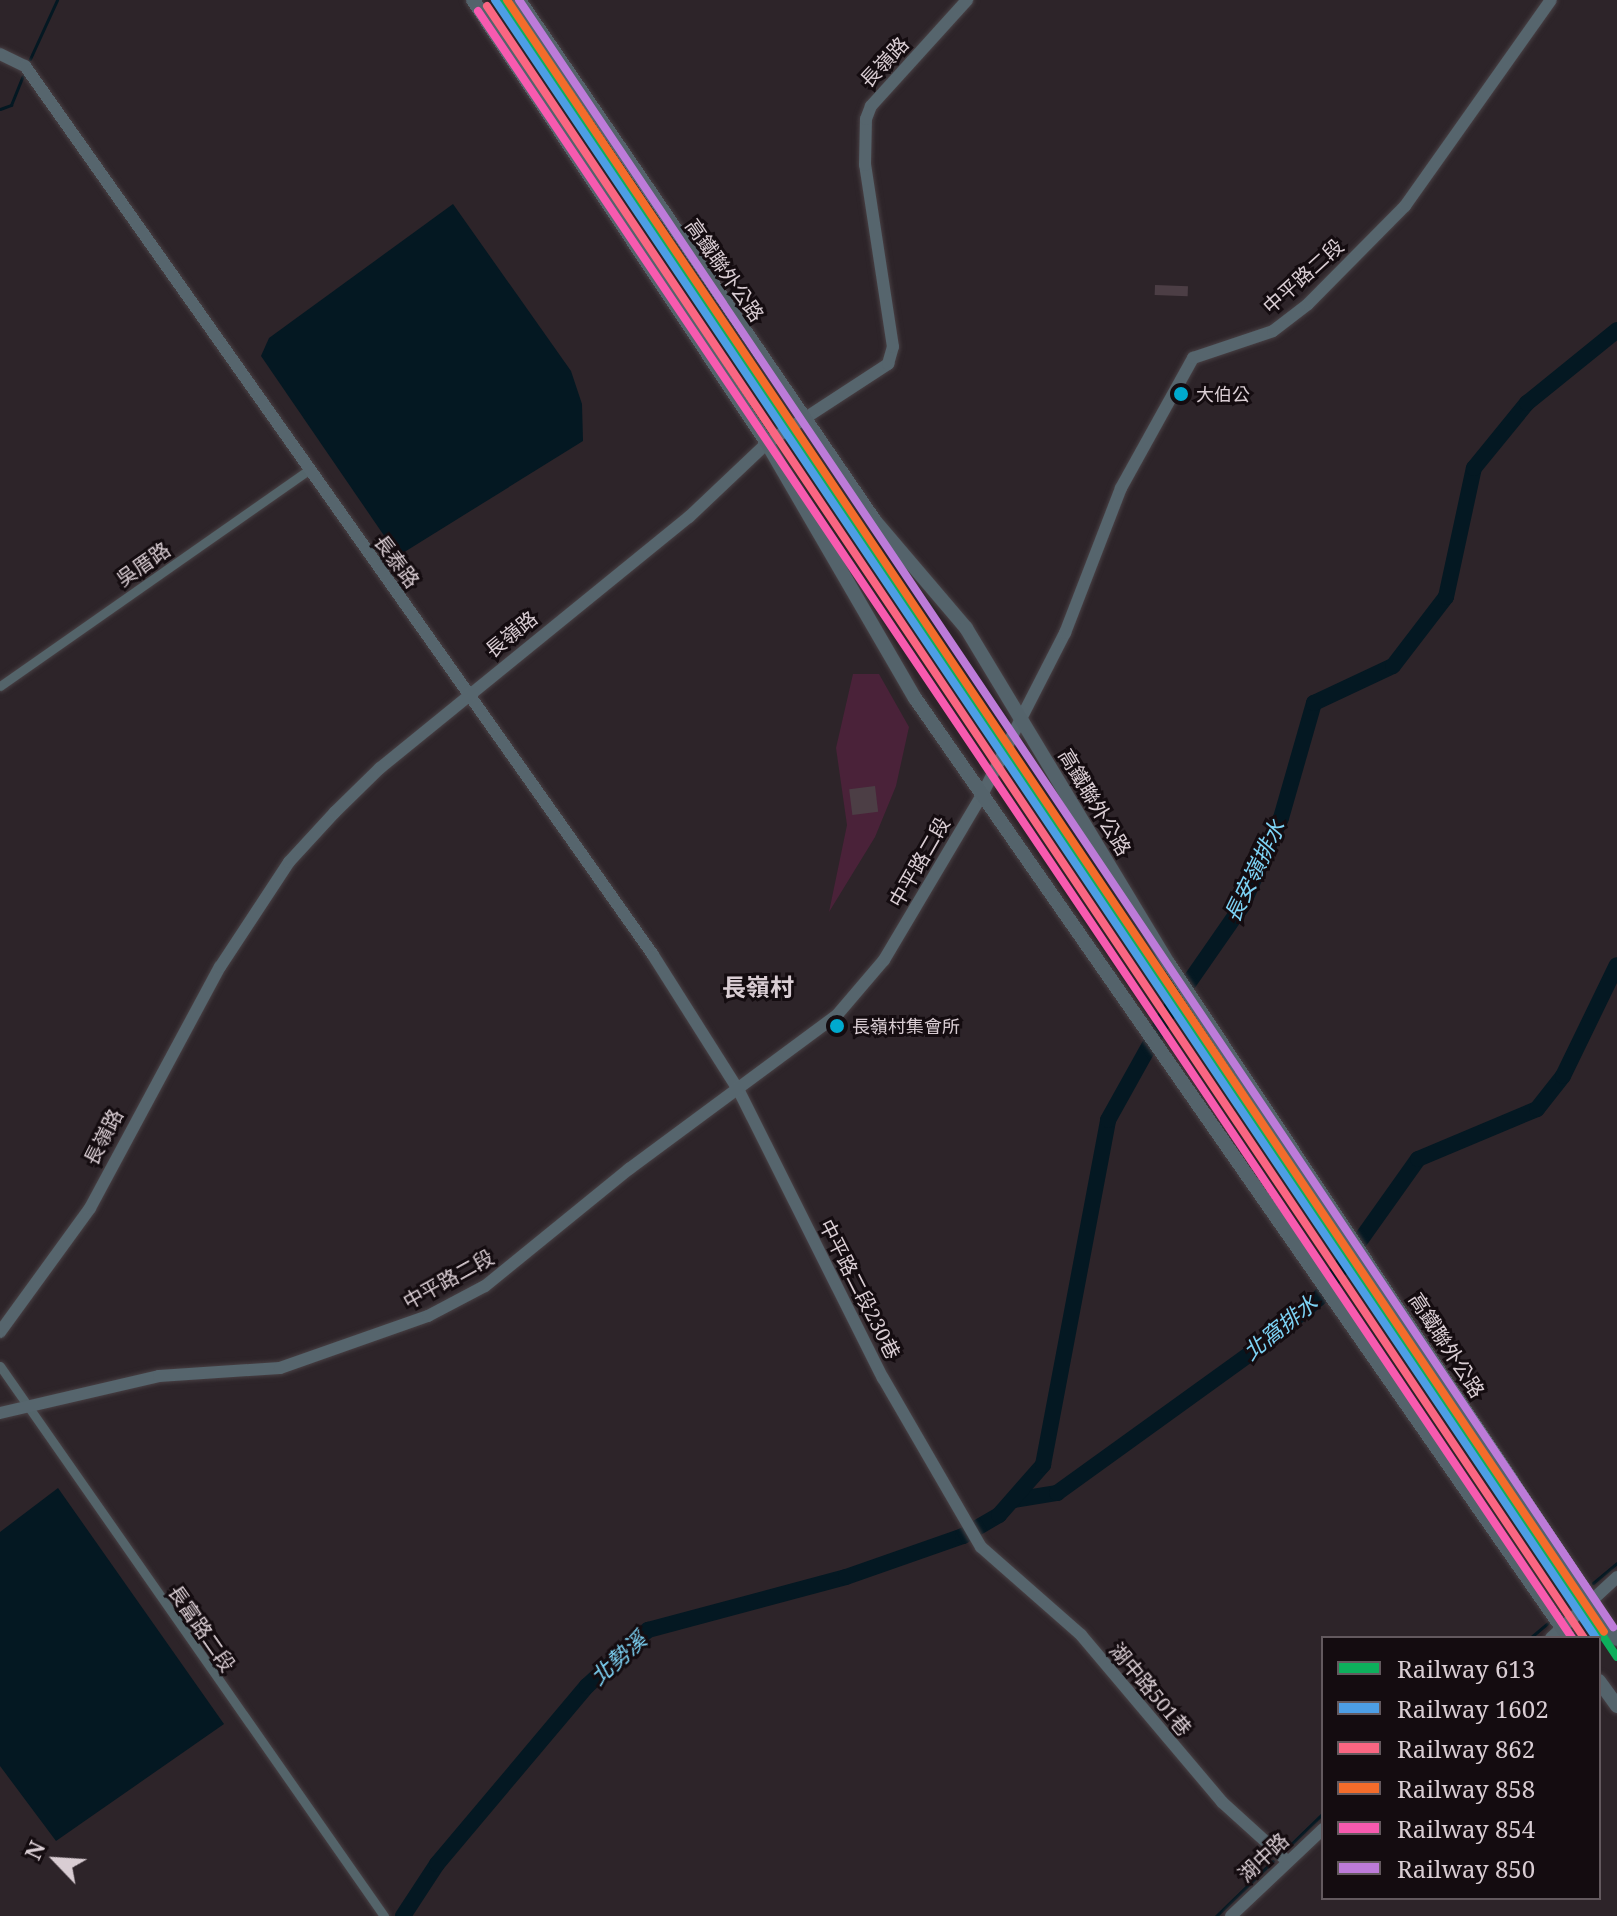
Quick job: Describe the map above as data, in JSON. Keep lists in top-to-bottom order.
{
  "streets": {
    "main road": ["高鐵聯外公路"],
    "street": [
      "長嶺路",
      "中平路二段",
      "長泰路",
      "吳厝路",
      "中平路二段230巷",
      "長富路二段",
      "湖中路501巷",
      "湖中路"
    ]
  },
  "crossings": [
    ["長嶺路", "高鐵聯外公路"],
    ["長嶺路", "長泰路"],
    ["高鐵聯外公路", "中平路二段"],
    ["中平路二段", "長泰路"],
    ["中平路二段", "中平路二段230巷"],
    ["中平路二段", "長富路二段"],
    ["長泰路", "吳厝路"],
    ["長泰路", "中平路二段230巷"],
    ["中平路二段230巷", "湖中路501巷"],
    ["湖中路501巷", "湖中路"]
  ],
  "districts": ["長嶺村"],
  "water": ["長安嶺排水", "北窩排水", "北勢溪"],
  "places": ["大伯公", "長嶺村集會所"],
  "lines": [
    "rail line 613",
    "rail line 1602",
    "rail line 858",
    "rail line 850",
    "rail line 862",
    "rail line 854"
  ],
  "legend": [
    "Railway 613",
    "Railway 1602",
    "Railway 862",
    "Railway 858",
    "Railway 854",
    "Railway 850"
  ],
  "north": "top left"
}
